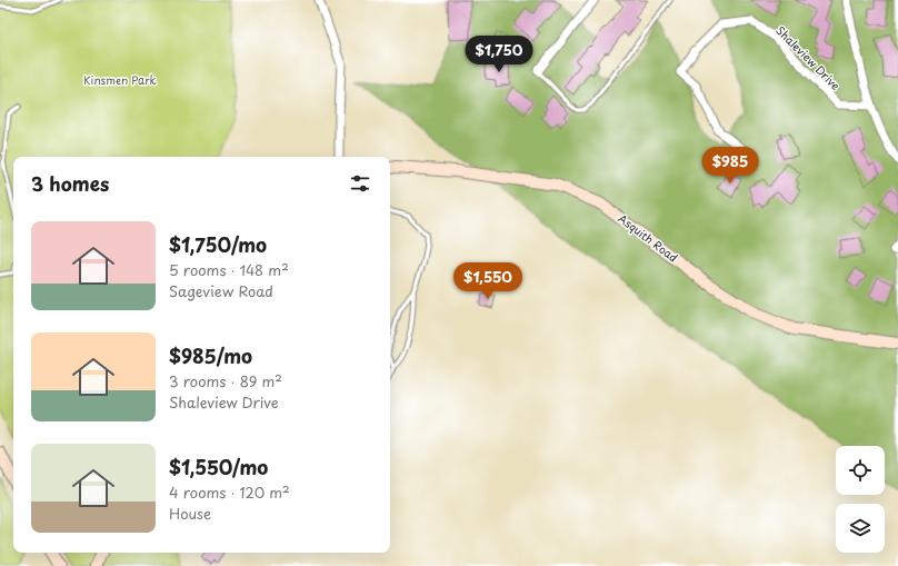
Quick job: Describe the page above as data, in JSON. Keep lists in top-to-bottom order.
{
  "streets": {
    "street": ["Shaleview Drive", "Asquith Road"]
  },
  "parks": ["Kinsmen Park"],
  "page": {
    "price": ["$1,750", "$985", "$1,550"],
    "heading": "3 homes",
    "list": [
      {
        "name": "$1,750/mo",
        "note": "5 rooms · 148 m² · Sageview Road"
      },
      {
        "name": "$985/mo",
        "note": "3 rooms · 89 m² · Shaleview Drive"
      },
      {
        "name": "$1,550/mo",
        "note": "4 rooms · 120 m² · House"
      }
    ]
  }
}
